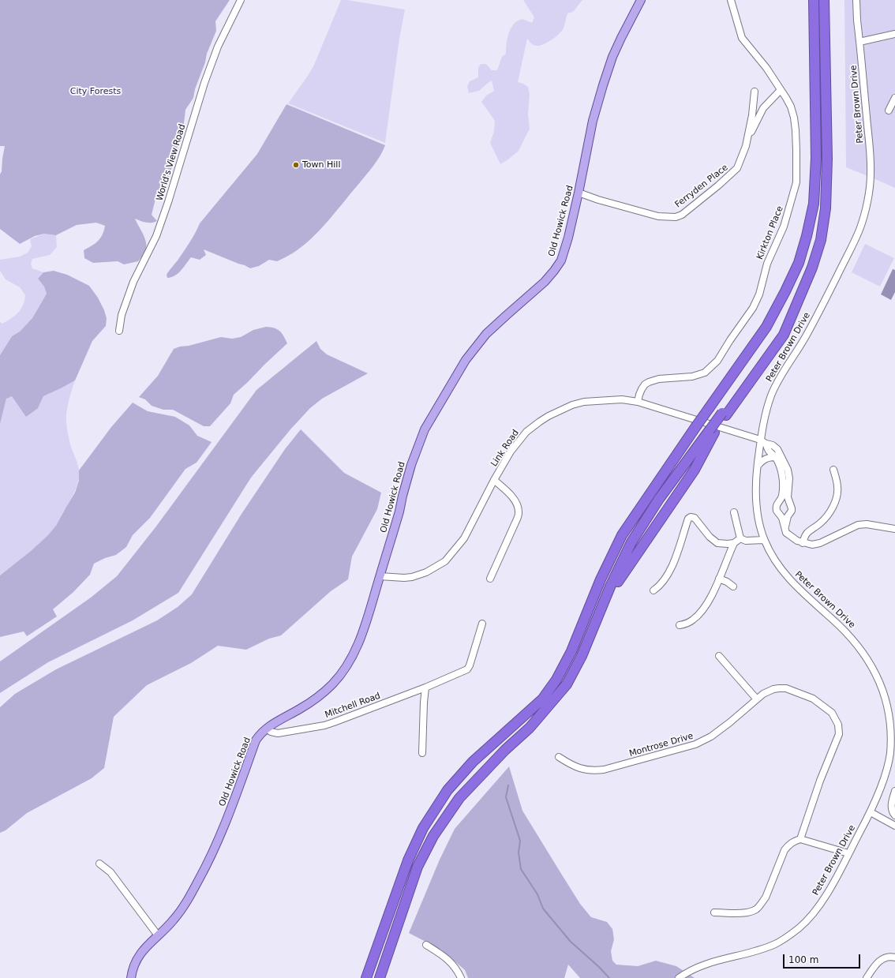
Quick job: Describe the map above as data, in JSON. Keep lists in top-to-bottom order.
{
  "streets": {
    "main road": ["Old Howick Road"],
    "street": [
      "Peter Brown Drive",
      "World's View Road",
      "Ferryden Place",
      "Kirkton Place",
      "Link Road",
      "Mitchell Road",
      "Montrose Drive"
    ]
  },
  "crossings": [
    ["Peter Brown Drive", "Link Road"],
    ["Ferryden Place", "Old Howick Road"],
    ["Ferryden Place", "Kirkton Place"],
    ["Old Howick Road", "Link Road"],
    ["Old Howick Road", "Mitchell Road"],
    ["Kirkton Place", "Link Road"]
  ],
  "parks": ["City Forests"],
  "places": ["Town Hill"],
  "scale_bar": "100 m"
}
